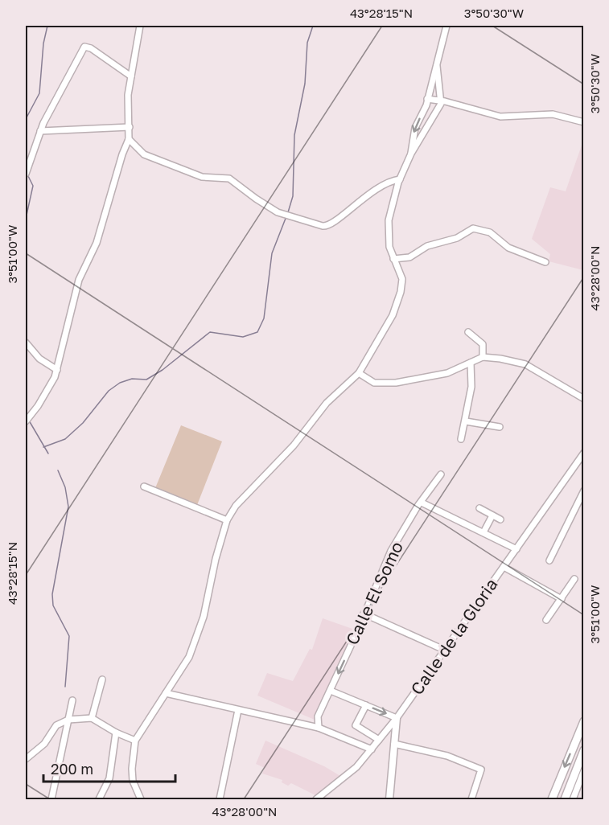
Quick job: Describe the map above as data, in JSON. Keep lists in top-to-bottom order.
{
  "streets": {
    "street": ["Calle El Somo", "Calle de la Gloria"]
  },
  "scale_bar": "200 m",
  "coordinates": [
    "43°28'15\"N",
    "3°50'30\"W",
    "3°51'00\"W",
    "43°28'00\"N"
  ]
}
